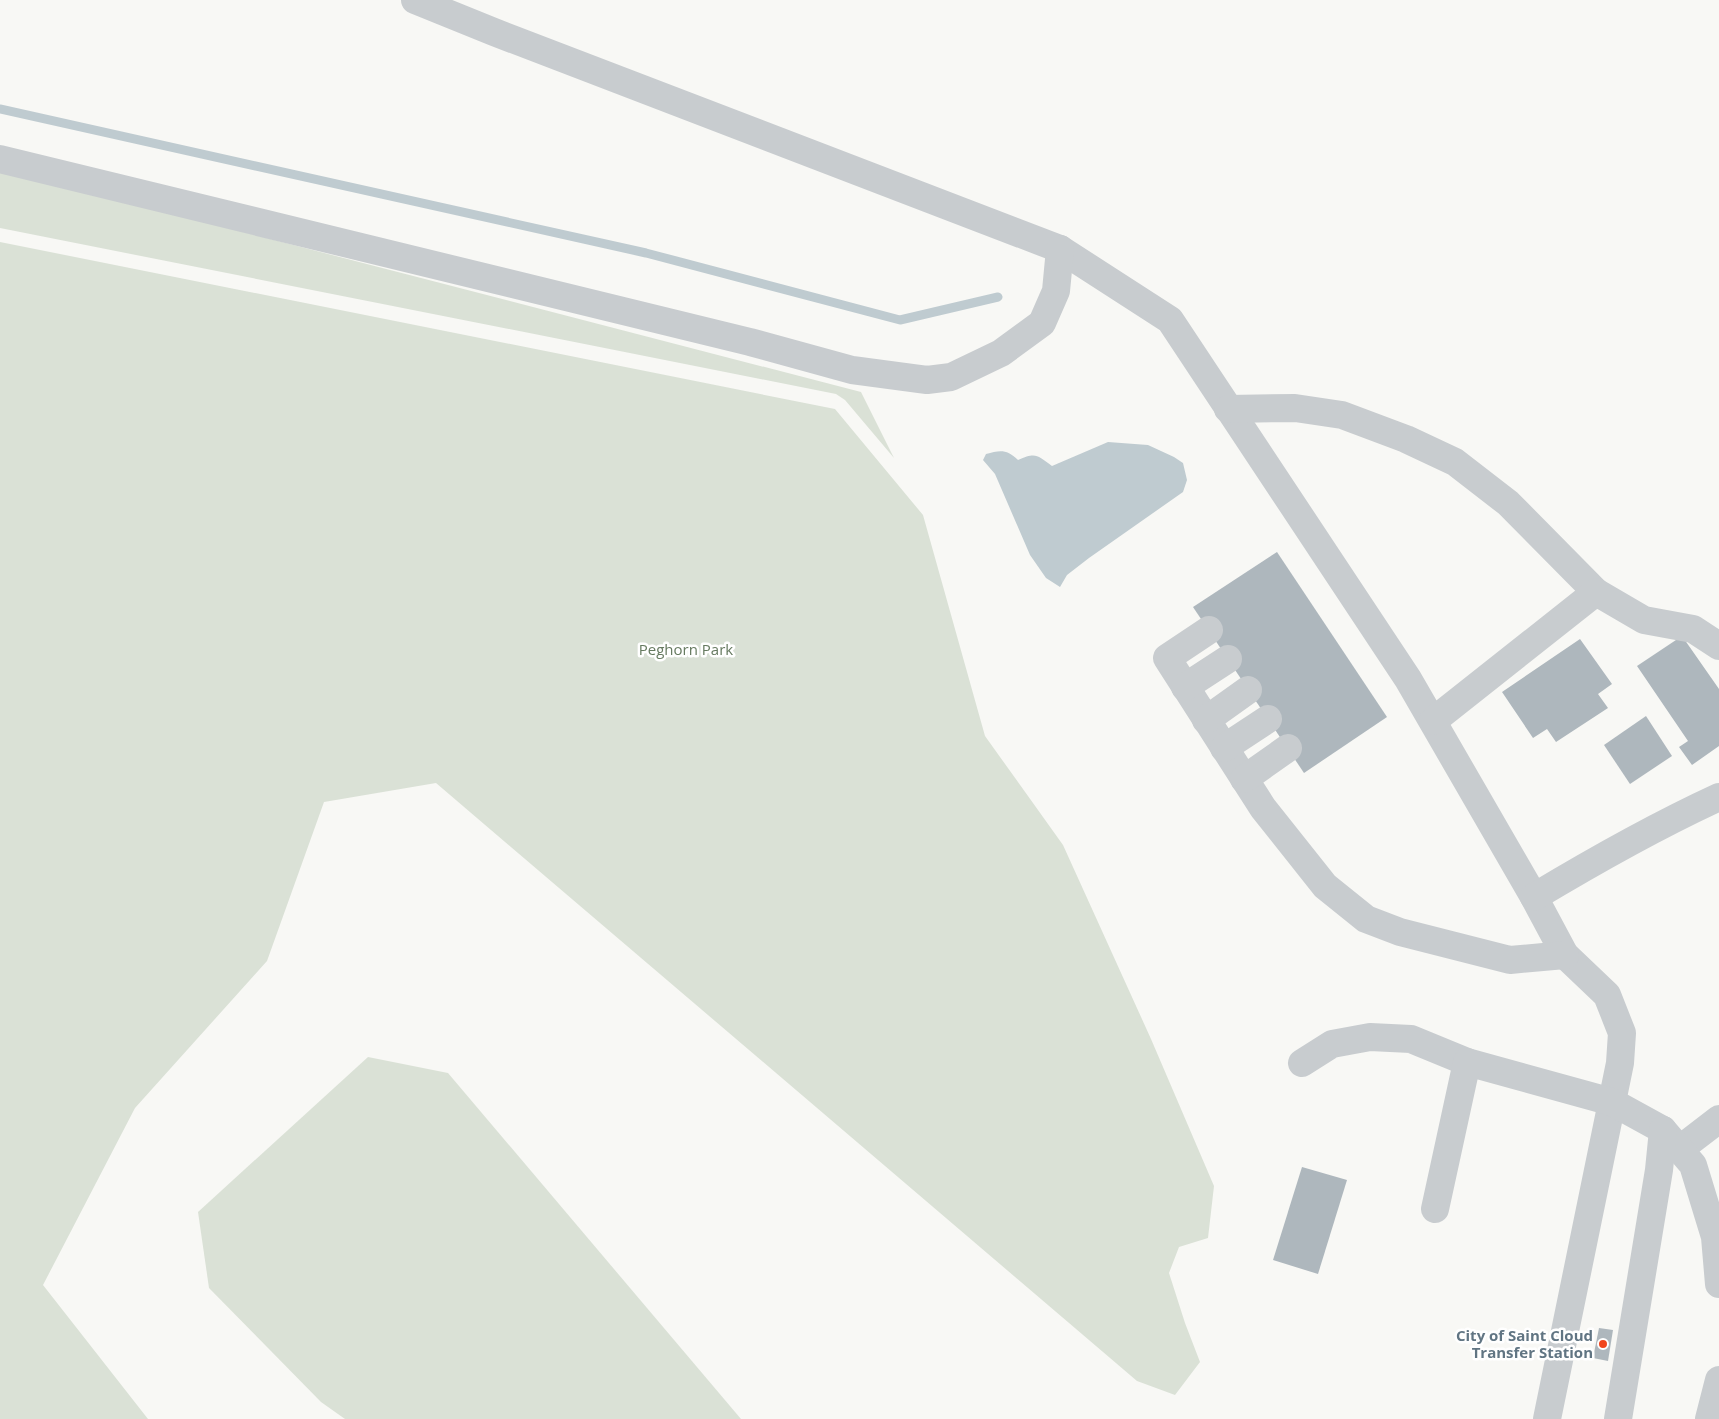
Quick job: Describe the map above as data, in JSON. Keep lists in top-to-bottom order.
{
  "parks": ["Peghorn Park"],
  "places": ["City of Saint Cloud Transfer Station"]
}
